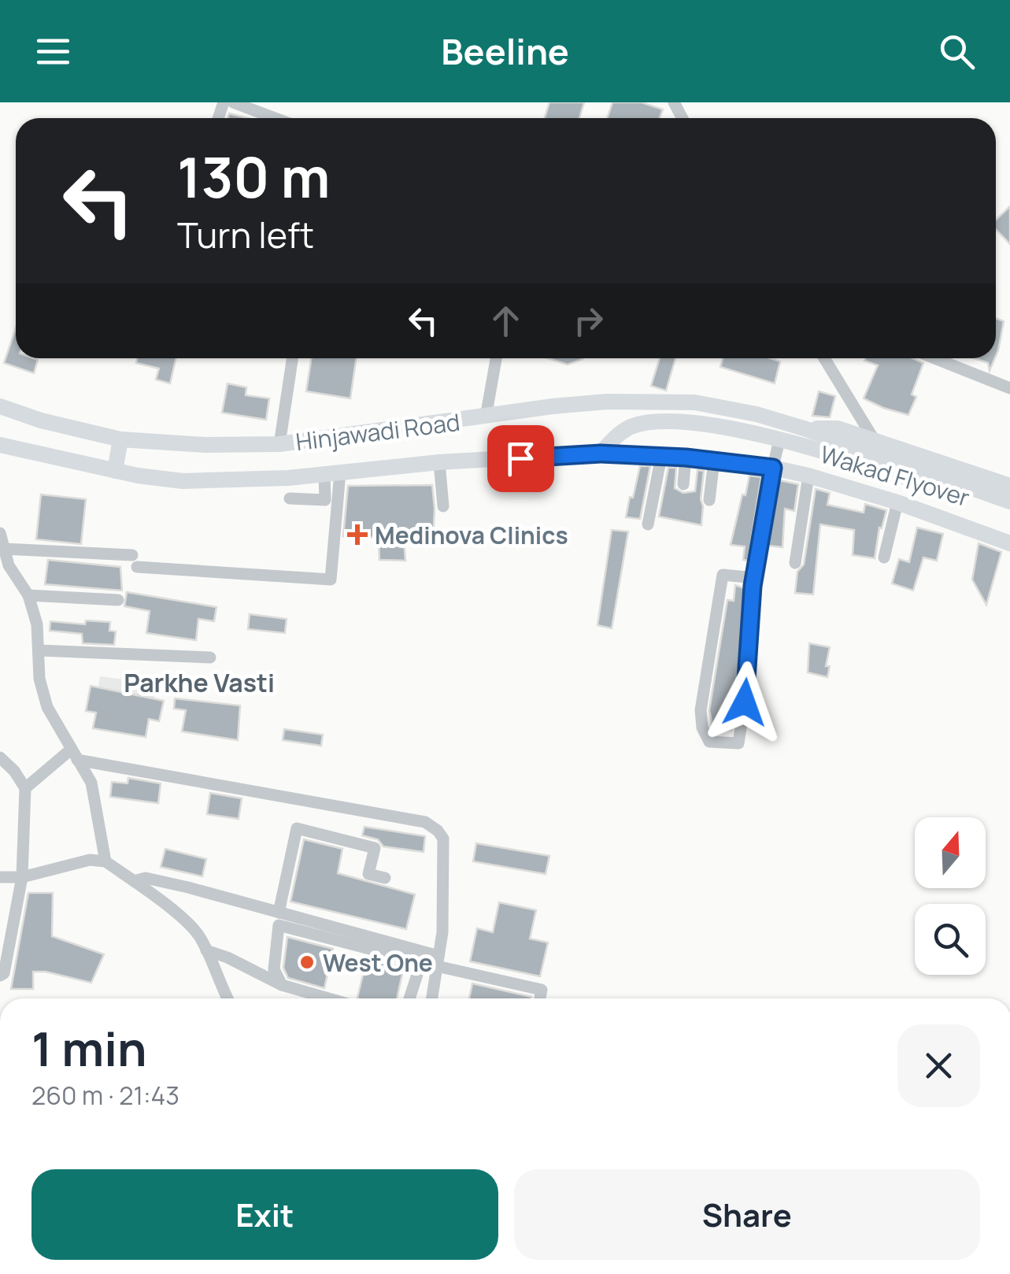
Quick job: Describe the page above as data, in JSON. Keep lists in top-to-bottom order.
{
  "streets": {
    "main road": ["Hinjawadi Road", "Wakad Flyover"]
  },
  "crossings": [
    ["Hinjawadi Road", "Wakad Flyover"]
  ],
  "districts": ["Parkhe Vasti"],
  "places": {
    "health": ["Medinova Clinics"],
    "other": ["West One"]
  },
  "north": "top",
  "page": {
    "header": "Beeline",
    "turn": ["130 m", "Turn left"],
    "heading": ["1 min", "260 m · 21:43"],
    "buttons": ["Exit", "Share"]
  }
}
